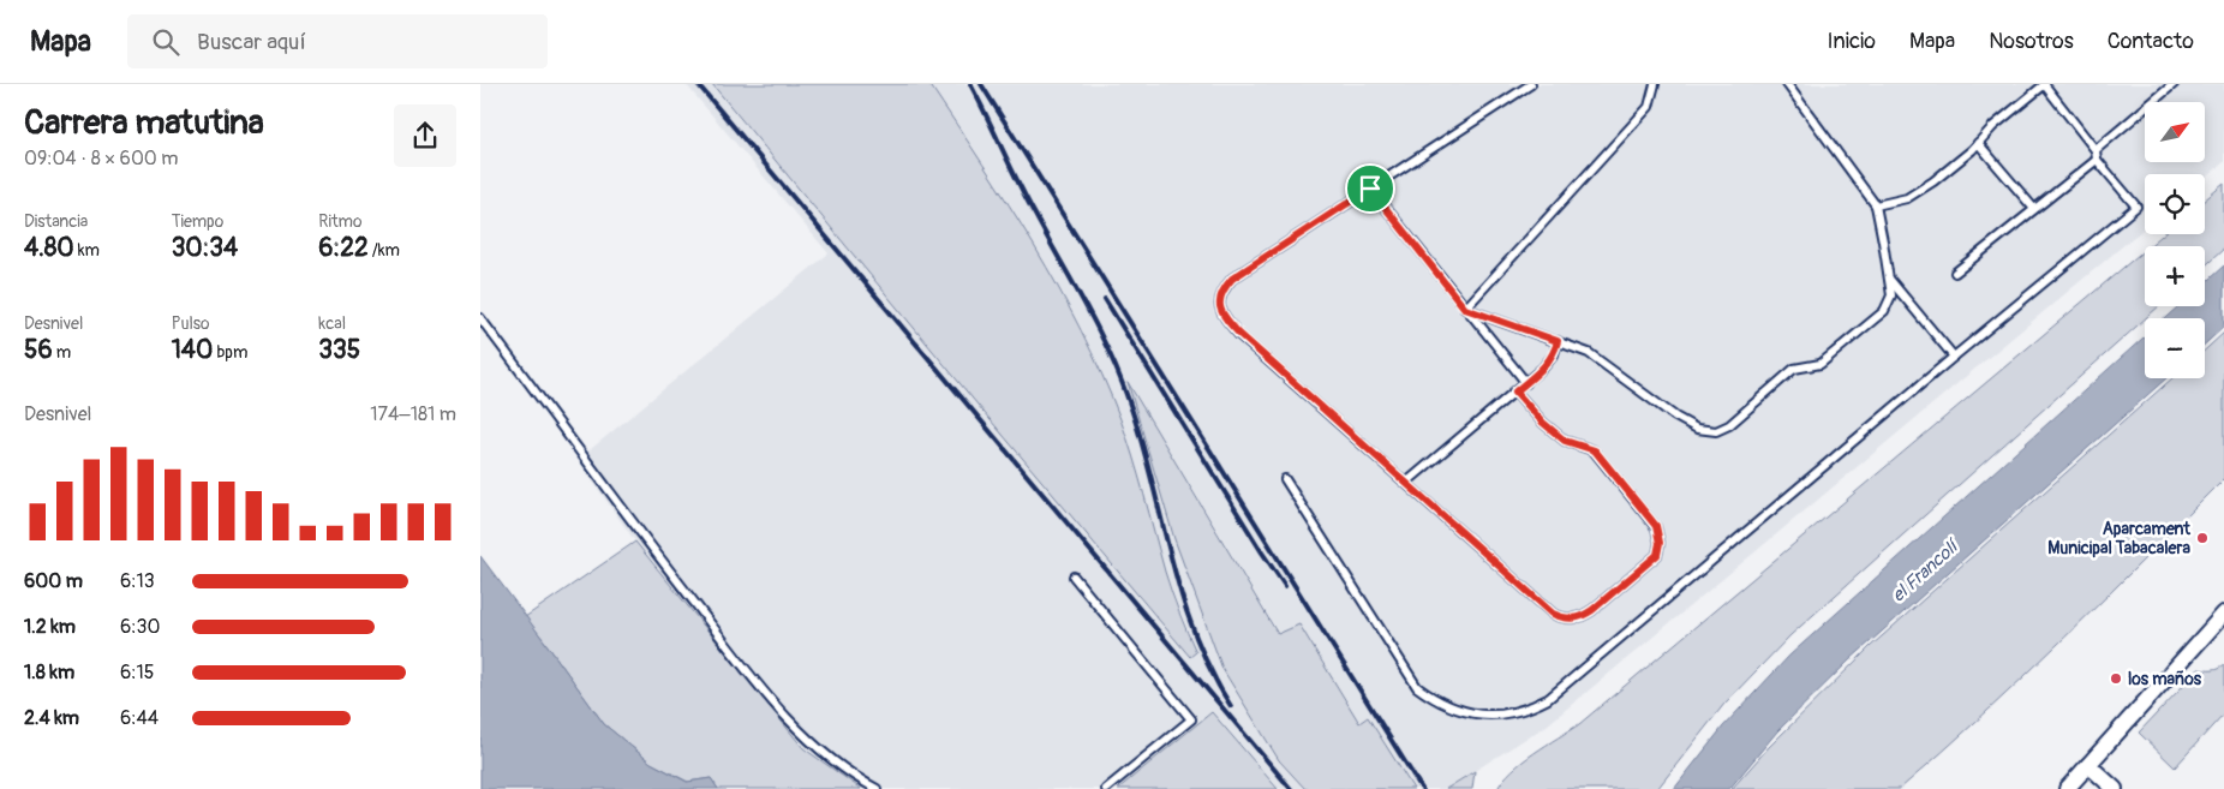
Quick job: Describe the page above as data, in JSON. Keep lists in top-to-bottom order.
{
  "water": ["el Francolí"],
  "places": ["Aparcament Municipal Tabacalera", "los maños"],
  "north": "top right",
  "page": {
    "header": "Mapa",
    "search": "Buscar aquí",
    "nav": [
      "Inicio",
      "Mapa",
      "Nosotros",
      "Contacto"
    ],
    "heading": ["Carrera matutina", "09:04 · 8 × 600 m"],
    "map_buttons": ["+", "−"],
    "stats": [
      ["Distancia", "4.80 km"],
      ["Tiempo", "30:34"],
      ["Ritmo", "6:22 /km"],
      ["Desnivel", "56 m"],
      ["Pulso", "140 bpm"],
      ["kcal", "335"]
    ],
    "chart": ["Desnivel", "174–181 m"],
    "list": [
      {
        "name": "600 m",
        "note": "6:13"
      },
      {
        "name": "1.2 km",
        "note": "6:30"
      },
      {
        "name": "1.8 km",
        "note": "6:15"
      },
      {
        "name": "2.4 km",
        "note": "6:44"
      }
    ]
  }
}
